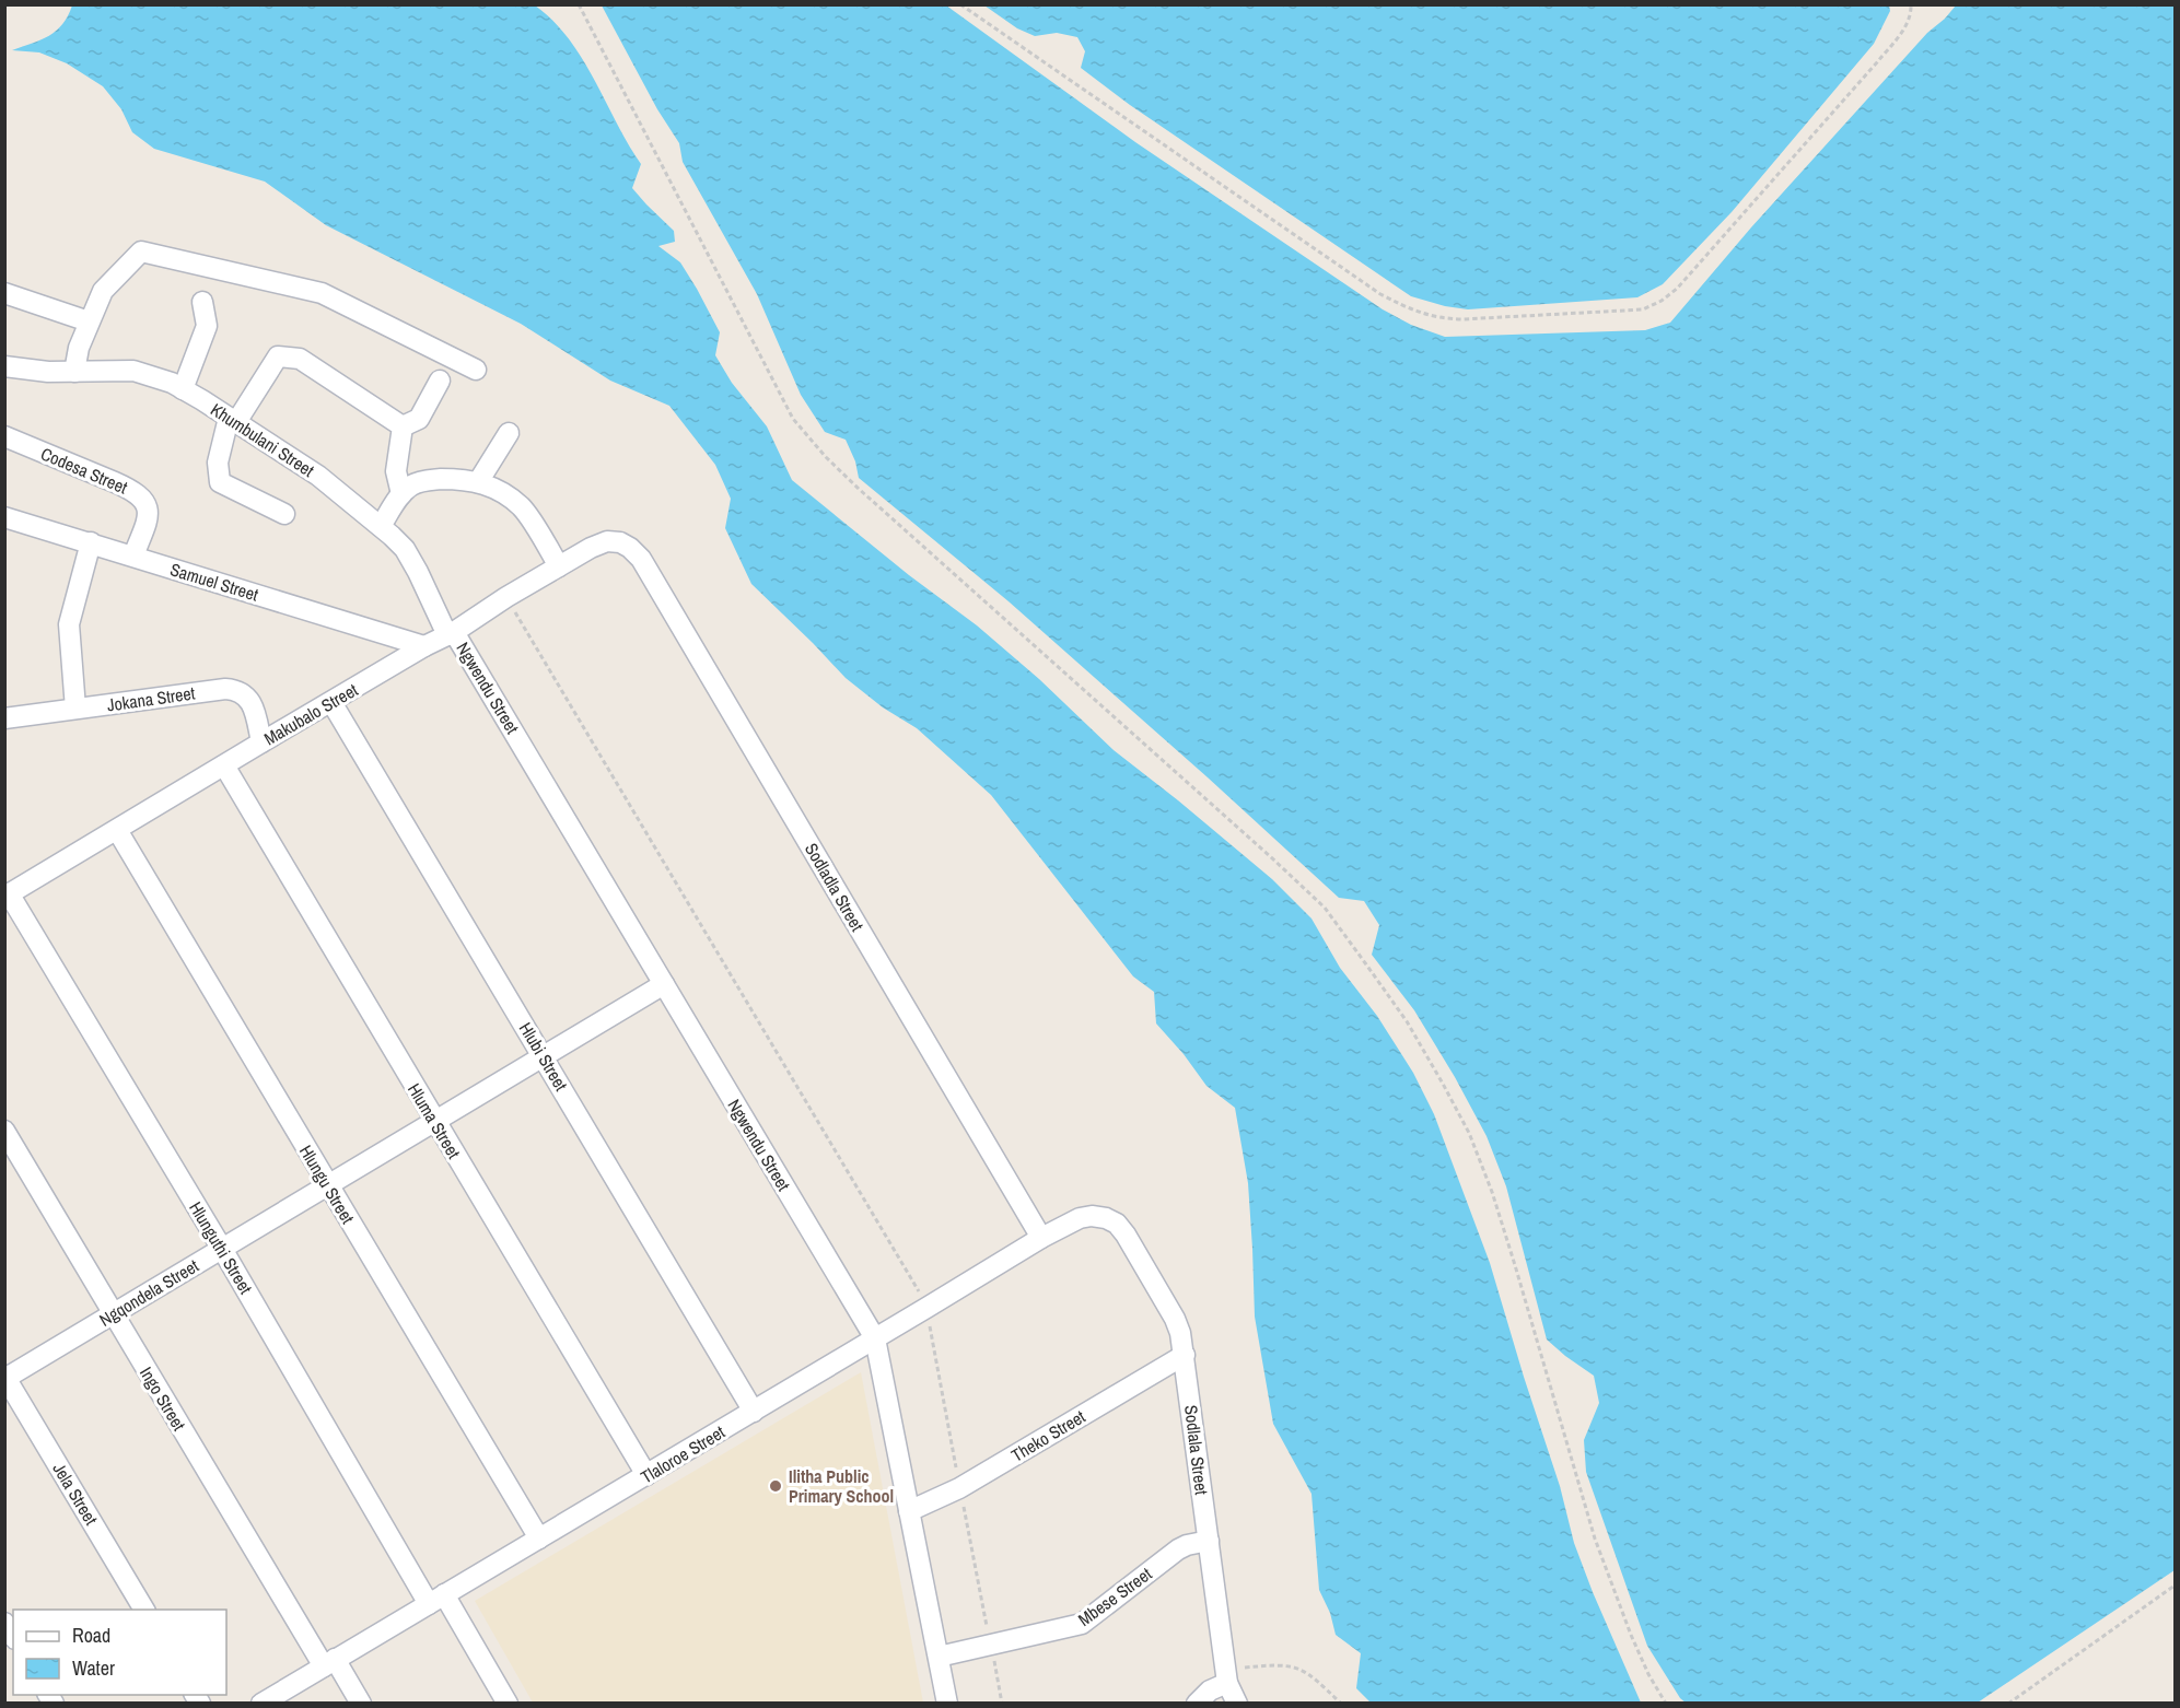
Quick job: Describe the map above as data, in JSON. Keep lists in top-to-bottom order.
{
  "streets": {
    "street": [
      "Khumbulani Street",
      "Codesa Street",
      "Samuel Street",
      "Ngwendu Street",
      "Jokana Street",
      "Makubalo Street",
      "Sodladla Street",
      "Hlubi Street",
      "Hluma Street",
      "Hlungu Street",
      "Hlunguthi Street",
      "Ngqondela Street",
      "Ingo Street",
      "Theko Street",
      "Sodlala Street",
      "Tlaloroe Street",
      "Jela Street",
      "Mbese Street"
    ]
  },
  "crossings": [
    ["Khumbulani Street", "Ngwendu Street"],
    ["Khumbulani Street", "Makubalo Street"],
    ["Codesa Street", "Samuel Street"],
    ["Samuel Street", "Makubalo Street"],
    ["Ngwendu Street", "Makubalo Street"],
    ["Ngwendu Street", "Ngqondela Street"],
    ["Ngwendu Street", "Theko Street"],
    ["Ngwendu Street", "Tlaloroe Street"],
    ["Ngwendu Street", "Mbese Street"],
    ["Jokana Street", "Makubalo Street"],
    ["Makubalo Street", "Sodladla Street"],
    ["Makubalo Street", "Hlubi Street"],
    ["Makubalo Street", "Hluma Street"],
    ["Makubalo Street", "Hlungu Street"],
    ["Makubalo Street", "Hlunguthi Street"],
    ["Sodladla Street", "Tlaloroe Street"],
    ["Hlubi Street", "Ngqondela Street"],
    ["Hlubi Street", "Tlaloroe Street"],
    ["Hluma Street", "Ngqondela Street"],
    ["Hluma Street", "Tlaloroe Street"],
    ["Hlungu Street", "Ngqondela Street"],
    ["Hlungu Street", "Tlaloroe Street"],
    ["Hlunguthi Street", "Ngqondela Street"],
    ["Hlunguthi Street", "Tlaloroe Street"],
    ["Ngqondela Street", "Ingo Street"],
    ["Ngqondela Street", "Jela Street"],
    ["Ingo Street", "Tlaloroe Street"],
    ["Theko Street", "Sodlala Street"],
    ["Sodlala Street", "Tlaloroe Street"],
    ["Sodlala Street", "Mbese Street"]
  ],
  "places": ["Ilitha Public Primary School"],
  "legend": ["Road", "Water"]
}
